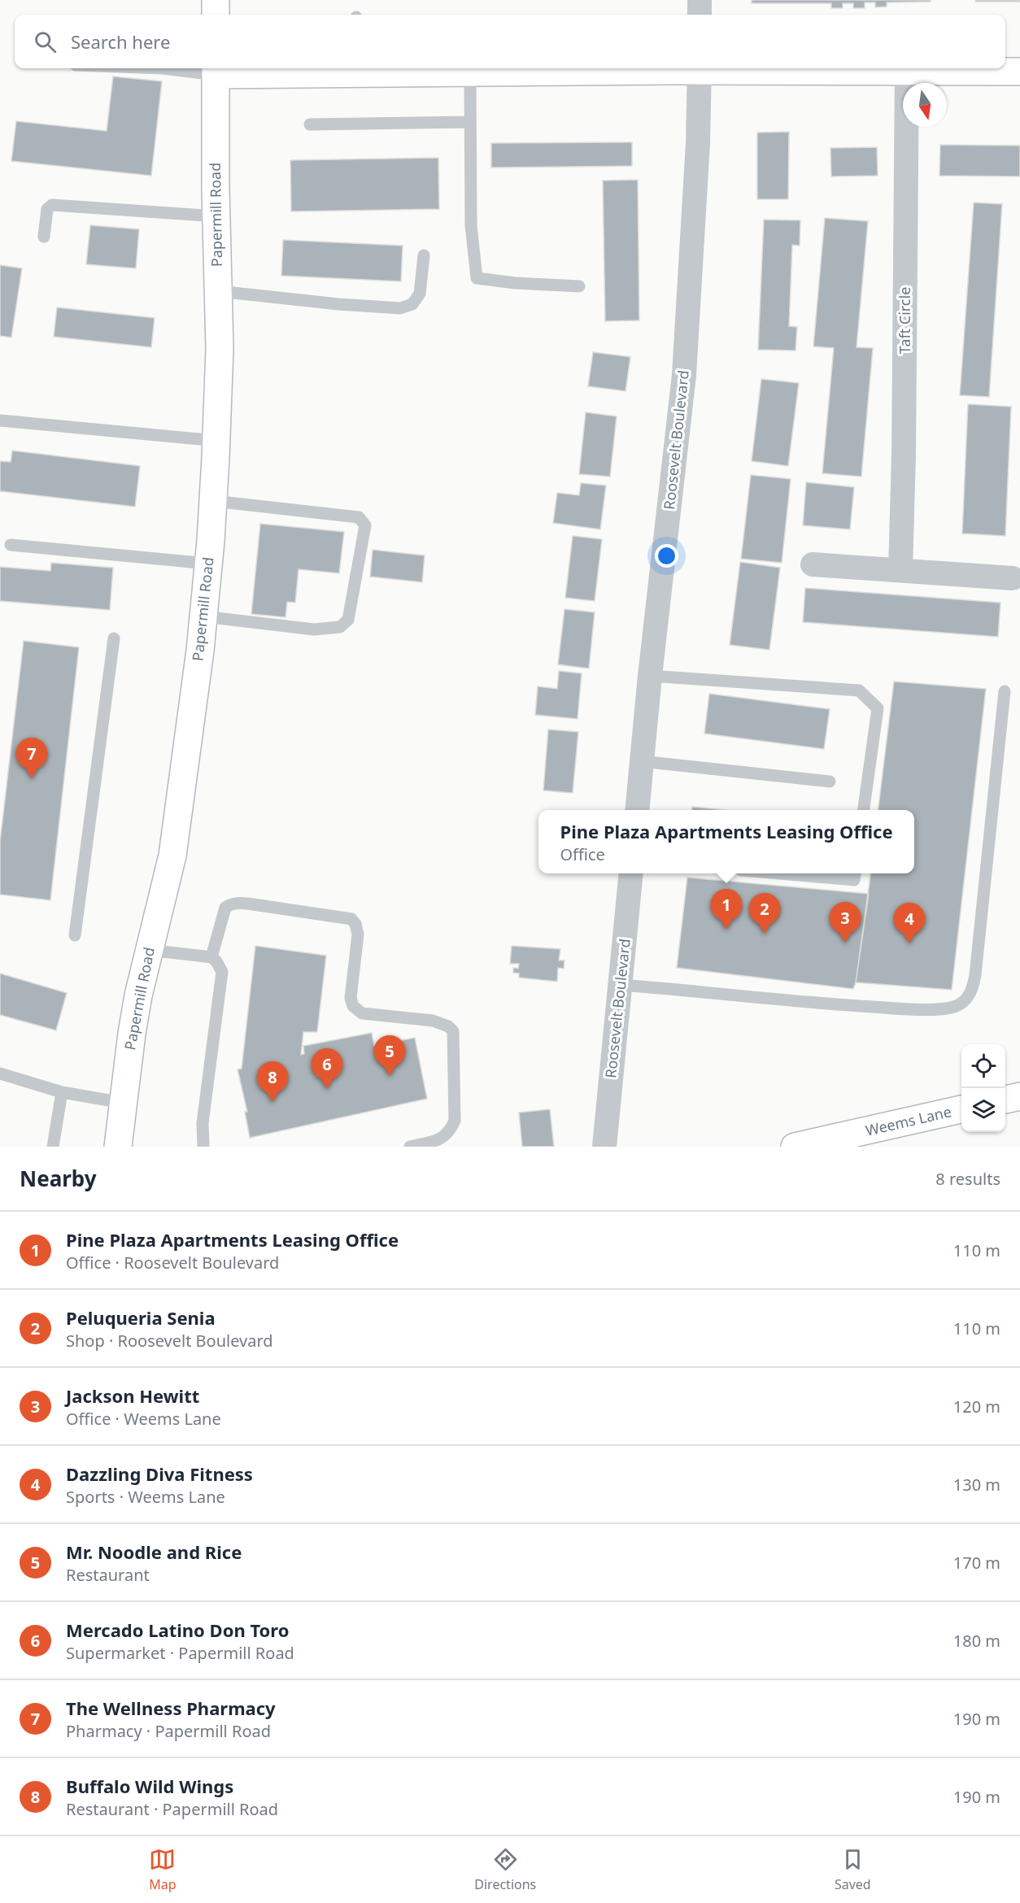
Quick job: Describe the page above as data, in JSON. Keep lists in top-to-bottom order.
{
  "streets": {
    "main road": ["Papermill Road", "Weems Lane"],
    "street": ["Taft Circle", "Roosevelt Boulevard"]
  },
  "north": "bottom",
  "page": {
    "search": "Search here",
    "pins": [
      "7",
      "1",
      "2",
      "3",
      "4",
      "5",
      "6",
      "8"
    ],
    "popup": ["Pine Plaza Apartments Leasing Office", "Office"],
    "heading": ["Nearby", "8 results"],
    "list": [
      {
        "mark": "1",
        "name": "Pine Plaza Apartments Leasing Office",
        "note": "Office · Roosevelt Boulevard",
        "value": "110 m"
      },
      {
        "mark": "2",
        "name": "Peluqueria Senia",
        "note": "Shop · Roosevelt Boulevard",
        "value": "110 m"
      },
      {
        "mark": "3",
        "name": "Jackson Hewitt",
        "note": "Office · Weems Lane",
        "value": "120 m"
      },
      {
        "mark": "4",
        "name": "Dazzling Diva Fitness",
        "note": "Sports · Weems Lane",
        "value": "130 m"
      },
      {
        "mark": "5",
        "name": "Mr. Noodle and Rice",
        "note": "Restaurant",
        "value": "170 m"
      },
      {
        "mark": "6",
        "name": "Mercado Latino Don Toro",
        "note": "Supermarket · Papermill Road",
        "value": "180 m"
      },
      {
        "mark": "7",
        "name": "The Wellness Pharmacy",
        "note": "Pharmacy · Papermill Road",
        "value": "190 m"
      },
      {
        "mark": "8",
        "name": "Buffalo Wild Wings",
        "note": "Restaurant · Papermill Road",
        "value": "190 m"
      }
    ],
    "nav": ["Map", "Directions", "Saved"]
  }
}
